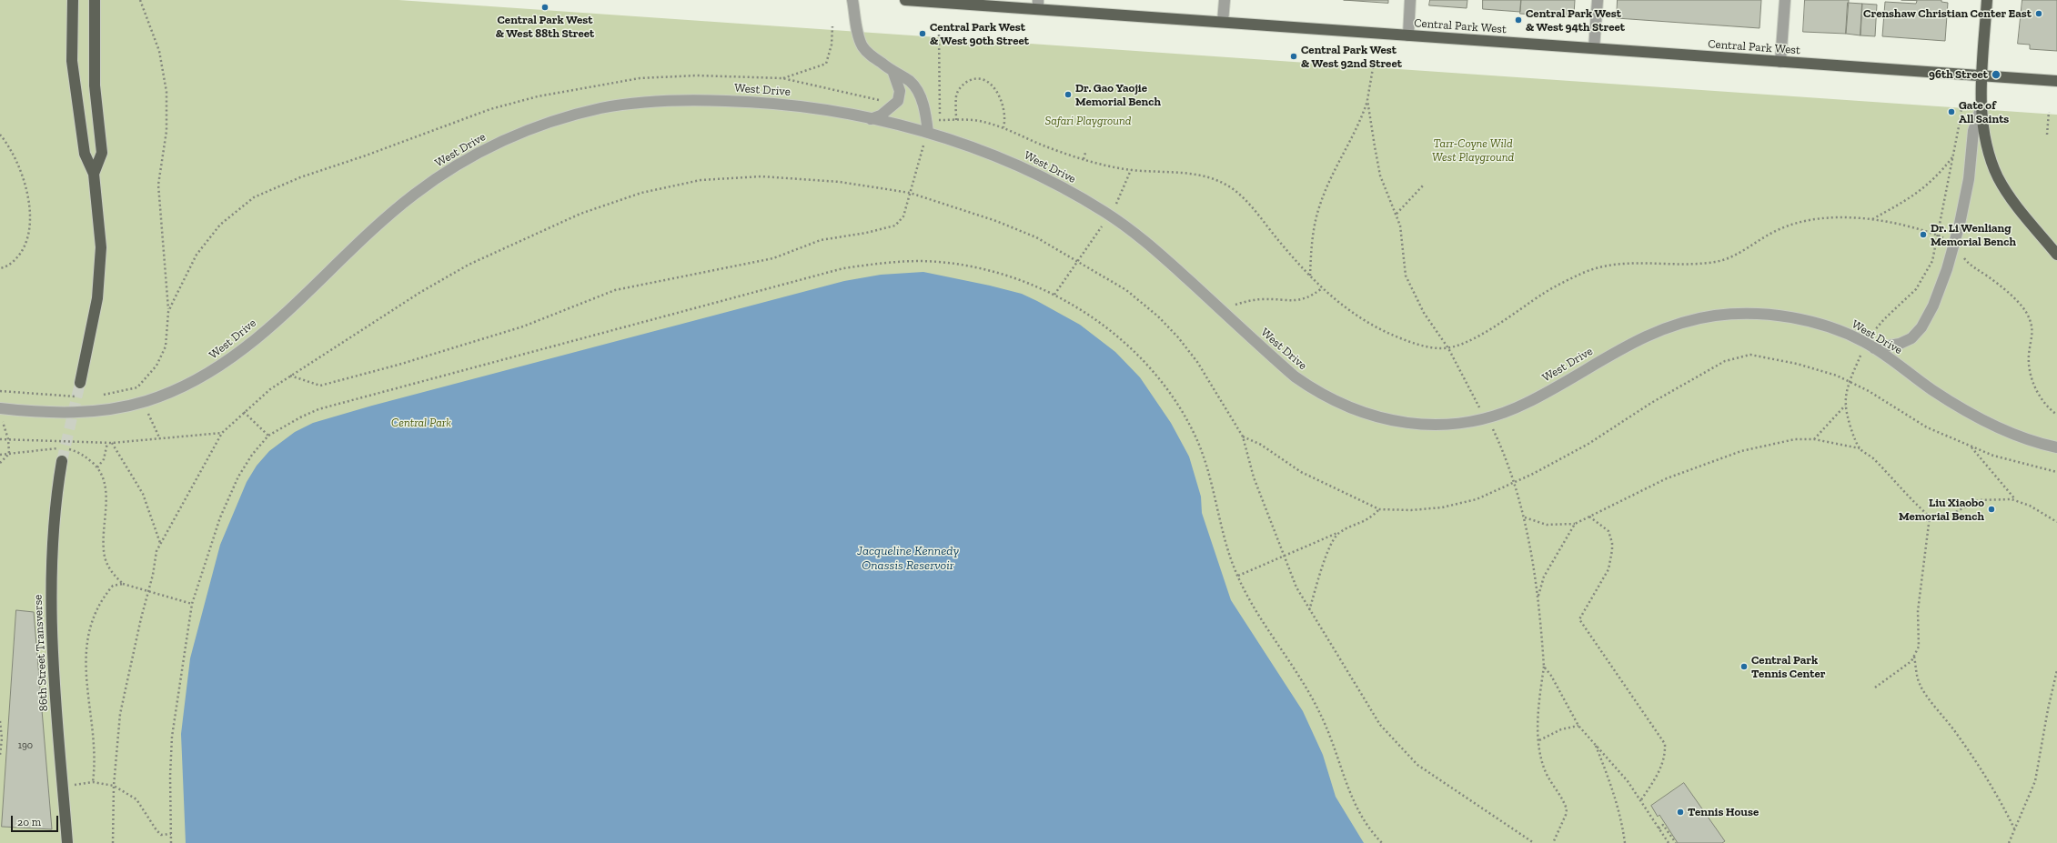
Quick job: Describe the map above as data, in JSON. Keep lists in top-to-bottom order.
{
  "streets": {
    "main road": ["Central Park West", "86th Street Transverse"],
    "street": ["West Drive"]
  },
  "water": ["Jacqueline Kennedy Onassis Reservoir"],
  "parks": ["Safari Playground", "Tarr-Coyne Wild West Playground", "Central Park"],
  "places": [
    "Central Park West & West 88th Street",
    "Crenshaw Christian Center East",
    "Central Park West & West 94th Street",
    "Central Park West & West 90th Street",
    "Central Park West & West 92nd Street",
    "96th Street",
    "Dr. Gao Yaojie Memorial Bench",
    "Gate of All Saints",
    "Dr. Li Wenliang Memorial Bench",
    "Liu Xiaobo Memorial Bench",
    "Central Park Tennis Center",
    "Tennis House"
  ],
  "house_numbers": ["190"],
  "scale_bar": "20 m"
}
